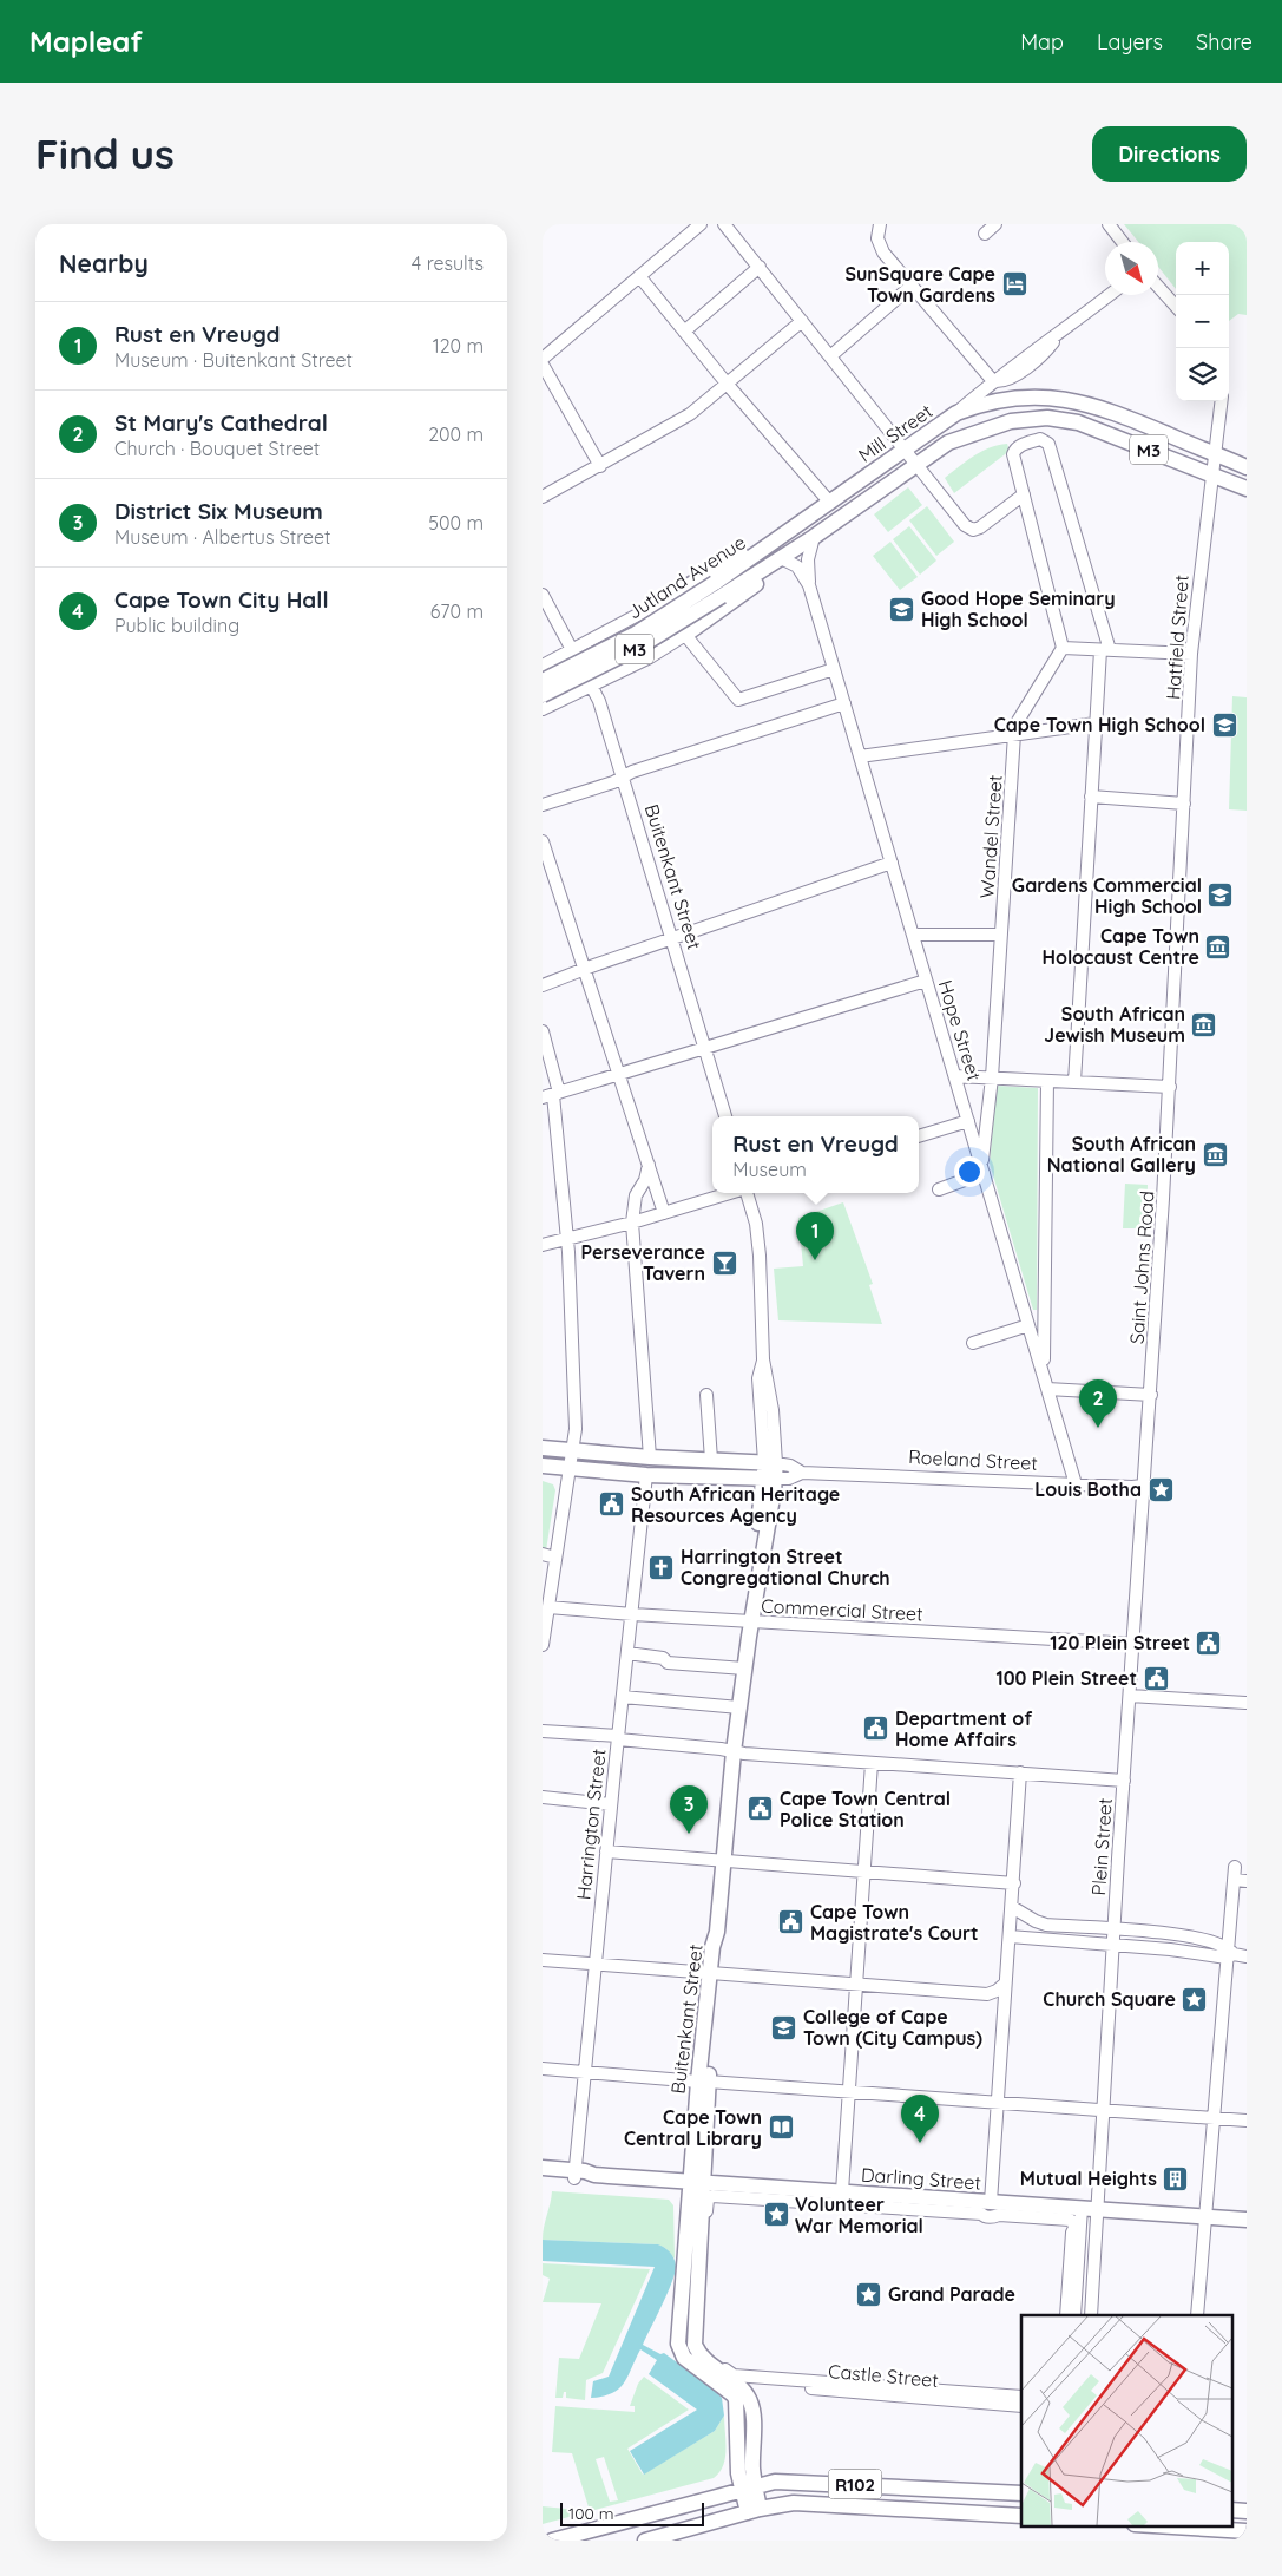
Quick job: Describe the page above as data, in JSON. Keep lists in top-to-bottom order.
{
  "streets": {
    "main road": [
      "Mill Street",
      "M3",
      "Jutland Avenue",
      "Buitenkant Street",
      "Roeland Street",
      "Darling Street",
      "R102"
    ],
    "street": [
      "Hatfield Street",
      "Wandel Street",
      "Hope Street",
      "Saint Johns Road",
      "Commercial Street",
      "Harrington Street",
      "Plein Street",
      "Castle Street"
    ]
  },
  "crossings": [
    ["Mill Street", "M3"],
    ["Mill Street", "Jutland Avenue"],
    ["Mill Street", "Hope Street"],
    ["M3", "Hatfield Street"],
    ["Jutland Avenue", "Hope Street"],
    ["Hatfield Street", "Saint Johns Road"],
    ["Wandel Street", "Hope Street"],
    ["Buitenkant Street", "Roeland Street"],
    ["Buitenkant Street", "Commercial Street"],
    ["Buitenkant Street", "Darling Street"],
    ["Hope Street", "Roeland Street"],
    ["Saint Johns Road", "Roeland Street"],
    ["Saint Johns Road", "Plein Street"],
    ["Roeland Street", "Harrington Street"],
    ["Roeland Street", "Plein Street"],
    ["Commercial Street", "Harrington Street"],
    ["Commercial Street", "Plein Street"],
    ["Harrington Street", "Darling Street"],
    ["Plein Street", "Darling Street"]
  ],
  "places": {
    "hotel": ["SunSquare Cape Town Gardens"],
    "school or university": [
      "Good Hope Seminary High School",
      "Cape Town High School",
      "Gardens Commercial High School",
      "College of Cape Town (City Campus)"
    ],
    "museum": ["Cape Town Holocaust Centre", "South African Jewish Museum", "South African National Gallery"],
    "bar": ["Perseverance Tavern"],
    "place": [
      "Louis Botha",
      "Church Square",
      "Volunteer War Memorial",
      "Grand Parade"
    ],
    "public building": [
      "South African Heritage Resources Agency",
      "120 Plein Street",
      "100 Plein Street",
      "Department of Home Affairs",
      "Cape Town Central Police Station",
      "Cape Town Magistrate's Court"
    ],
    "church": ["Harrington Street Congregational Church"],
    "library": ["Cape Town Central Library"],
    "building": ["Mutual Heights"]
  },
  "scale_bar": "100 m",
  "north": "bottom right",
  "page": {
    "header": "Mapleaf",
    "nav": ["Map", "Layers", "Share"],
    "buttons": "Directions",
    "title": "Find us",
    "heading": ["Nearby", "4 results"],
    "map_buttons": ["+", "−"],
    "list": [
      {
        "mark": "1",
        "name": "Rust en Vreugd",
        "note": "Museum · Buitenkant Street",
        "value": "120 m"
      },
      {
        "mark": "2",
        "name": "St Mary's Cathedral",
        "note": "Church · Bouquet Street",
        "value": "200 m"
      },
      {
        "mark": "3",
        "name": "District Six Museum",
        "note": "Museum · Albertus Street",
        "value": "500 m"
      },
      {
        "mark": "4",
        "name": "Cape Town City Hall",
        "note": "Public building",
        "value": "670 m"
      }
    ],
    "popup": ["Rust en Vreugd", "Museum"],
    "pins": [
      "1",
      "2",
      "3",
      "4"
    ],
    "scale": "100 m"
  }
}
